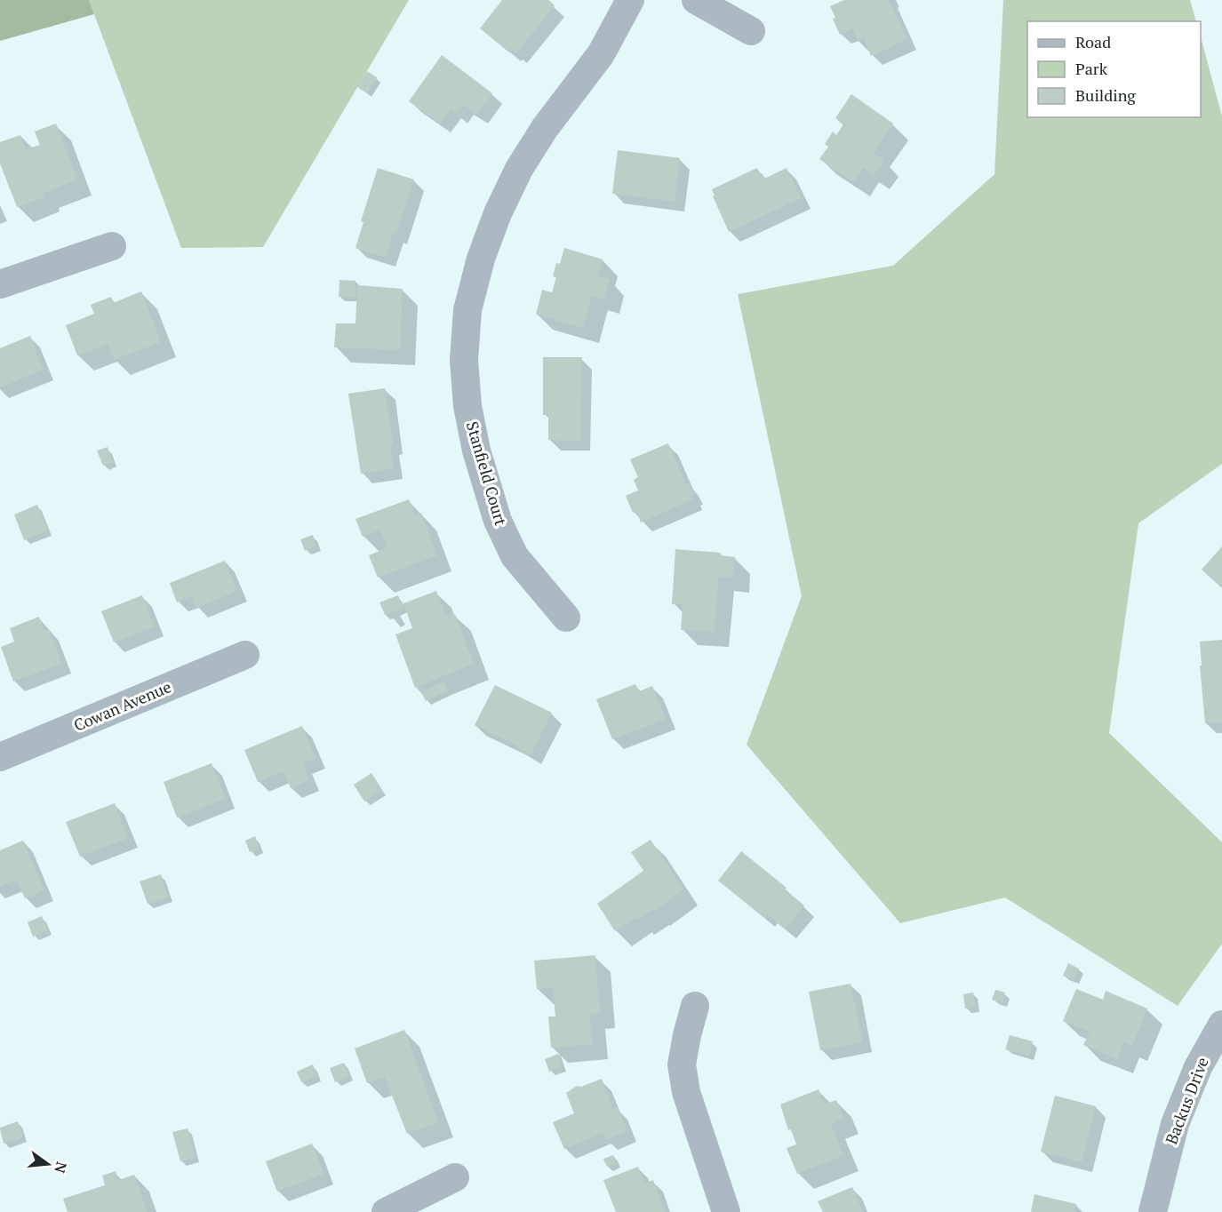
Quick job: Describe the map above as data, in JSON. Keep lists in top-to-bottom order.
{
  "streets": {
    "street": ["Stanfield Court", "Cowan Avenue", "Backus Drive"]
  },
  "legend": ["Road", "Park", "Building"],
  "north": "right"
}
